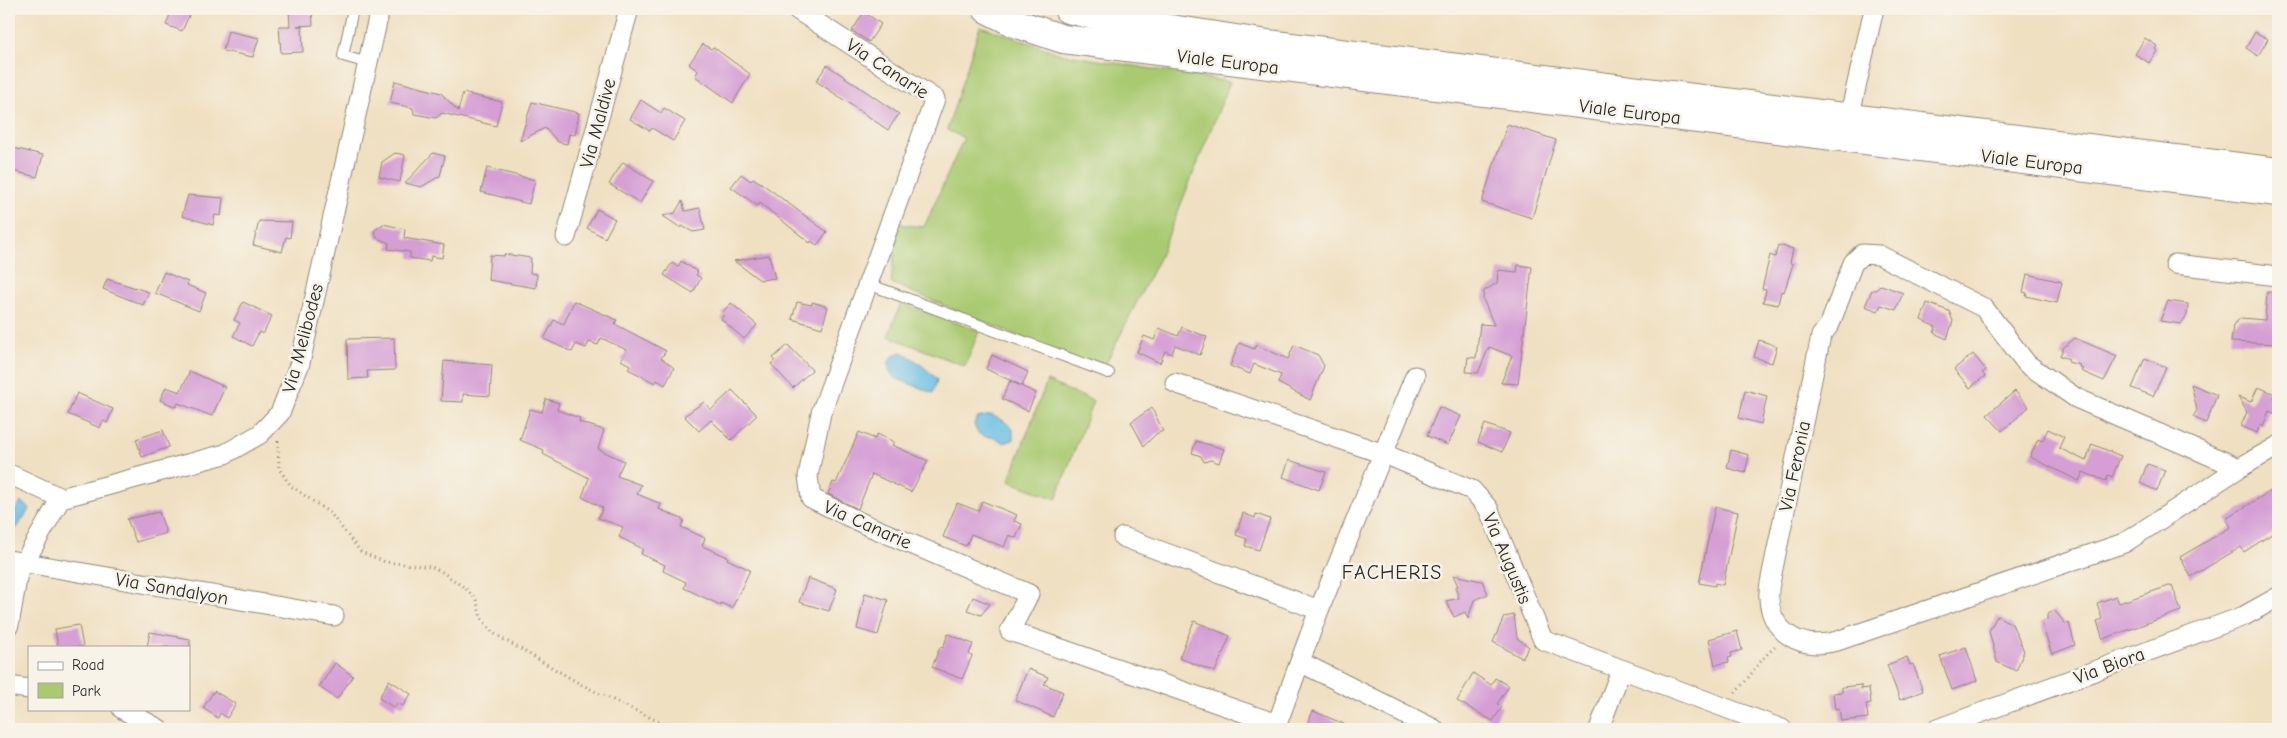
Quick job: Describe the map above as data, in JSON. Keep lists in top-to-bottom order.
{
  "streets": {
    "main road": ["Viale Europa"],
    "street": [
      "Via Canarie",
      "Via Maldive",
      "Via Melibodes",
      "Via Feronia",
      "Via Augustis",
      "Via Sandalyon",
      "Via Biora"
    ]
  },
  "districts": ["FACHERIS"],
  "legend": ["Road", "Park"]
}
